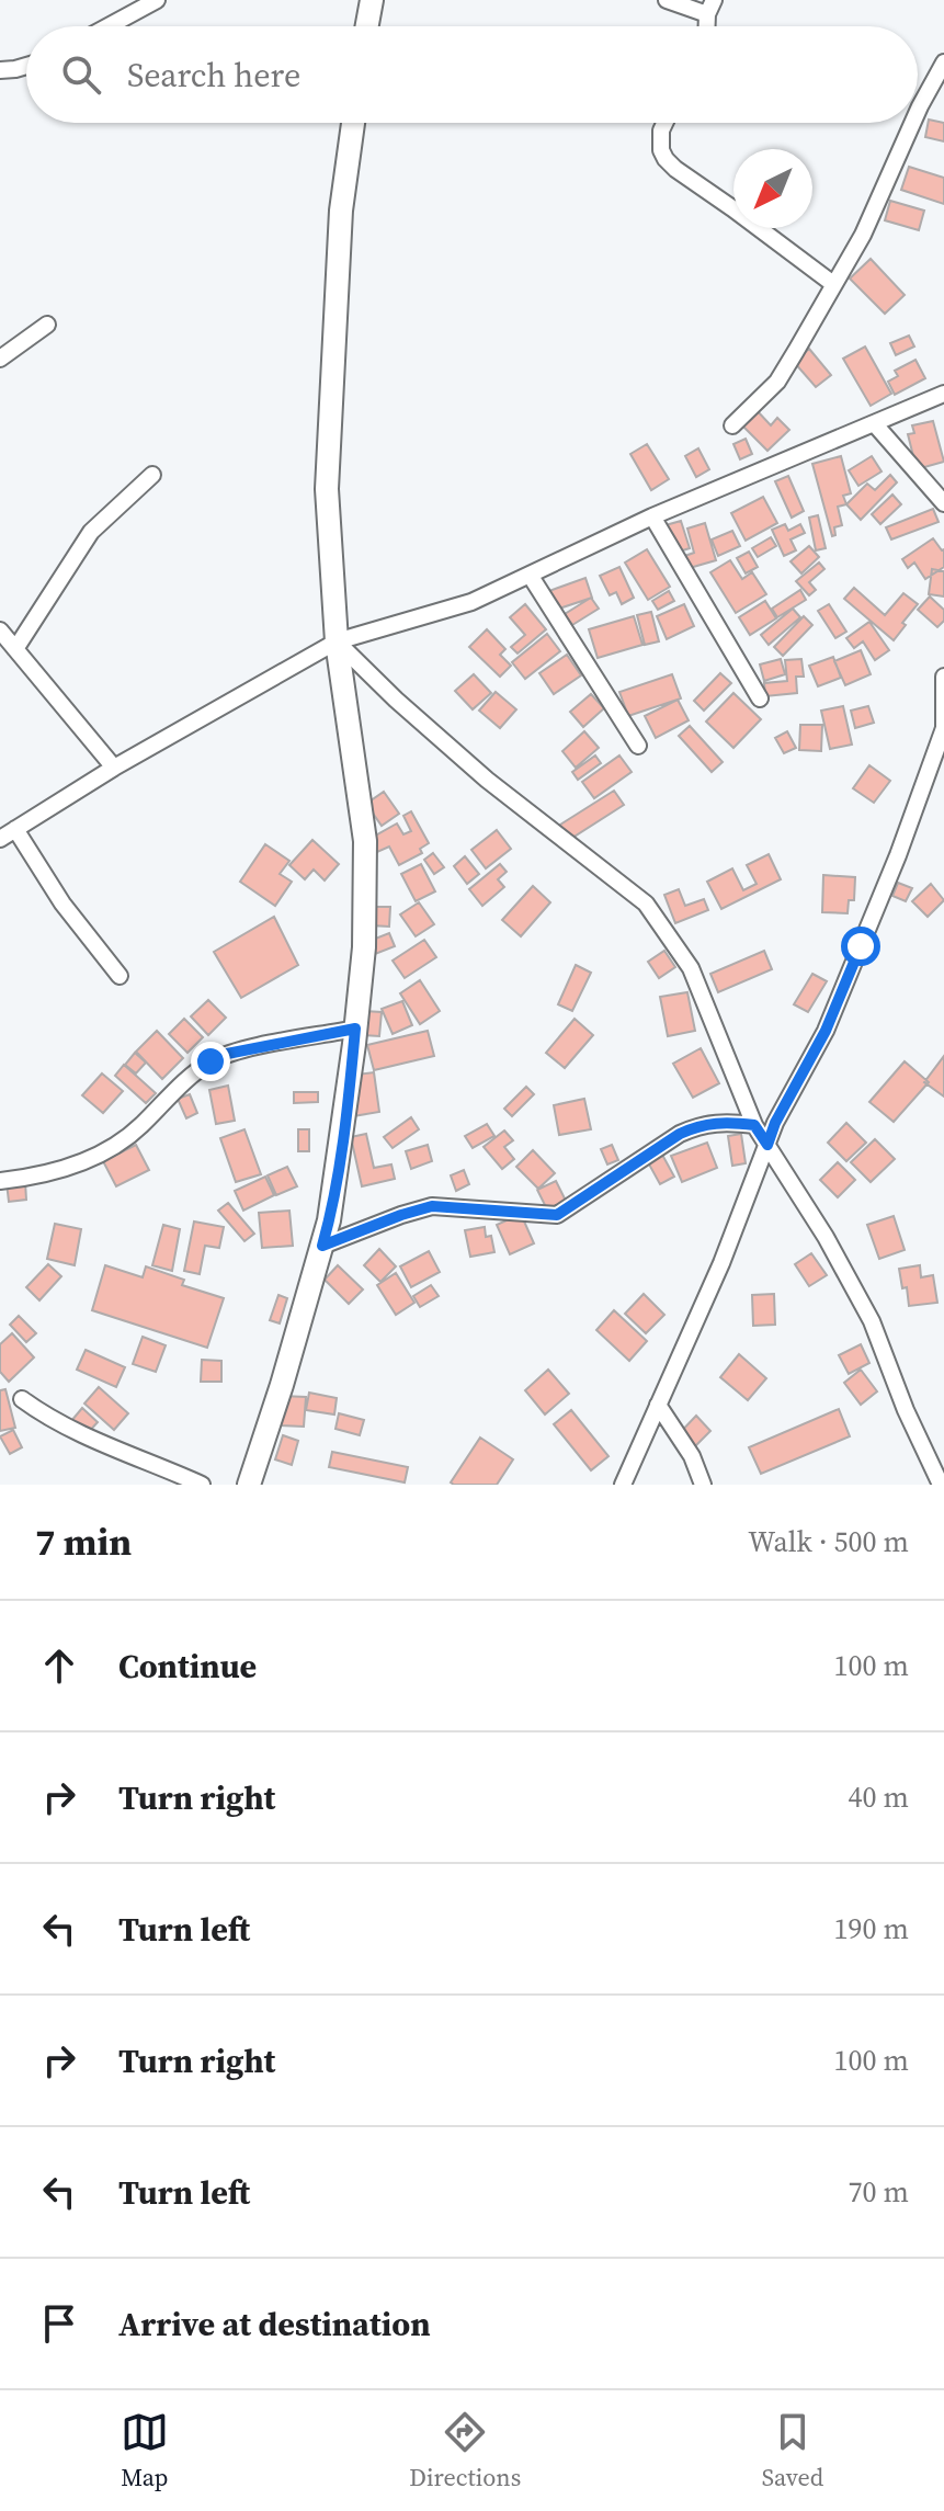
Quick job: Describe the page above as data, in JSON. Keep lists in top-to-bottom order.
{
  "north": "bottom left",
  "page": {
    "search": "Search here",
    "heading": ["7 min", "Walk · 500 m"],
    "list": [
      ["Continue", "100 m"],
      ["Turn right", "40 m"],
      ["Turn left", "190 m"],
      ["Turn right", "100 m"],
      ["Turn left", "70 m"],
      "Arrive at destination"
    ],
    "nav": ["Map", "Directions", "Saved"]
  }
}
